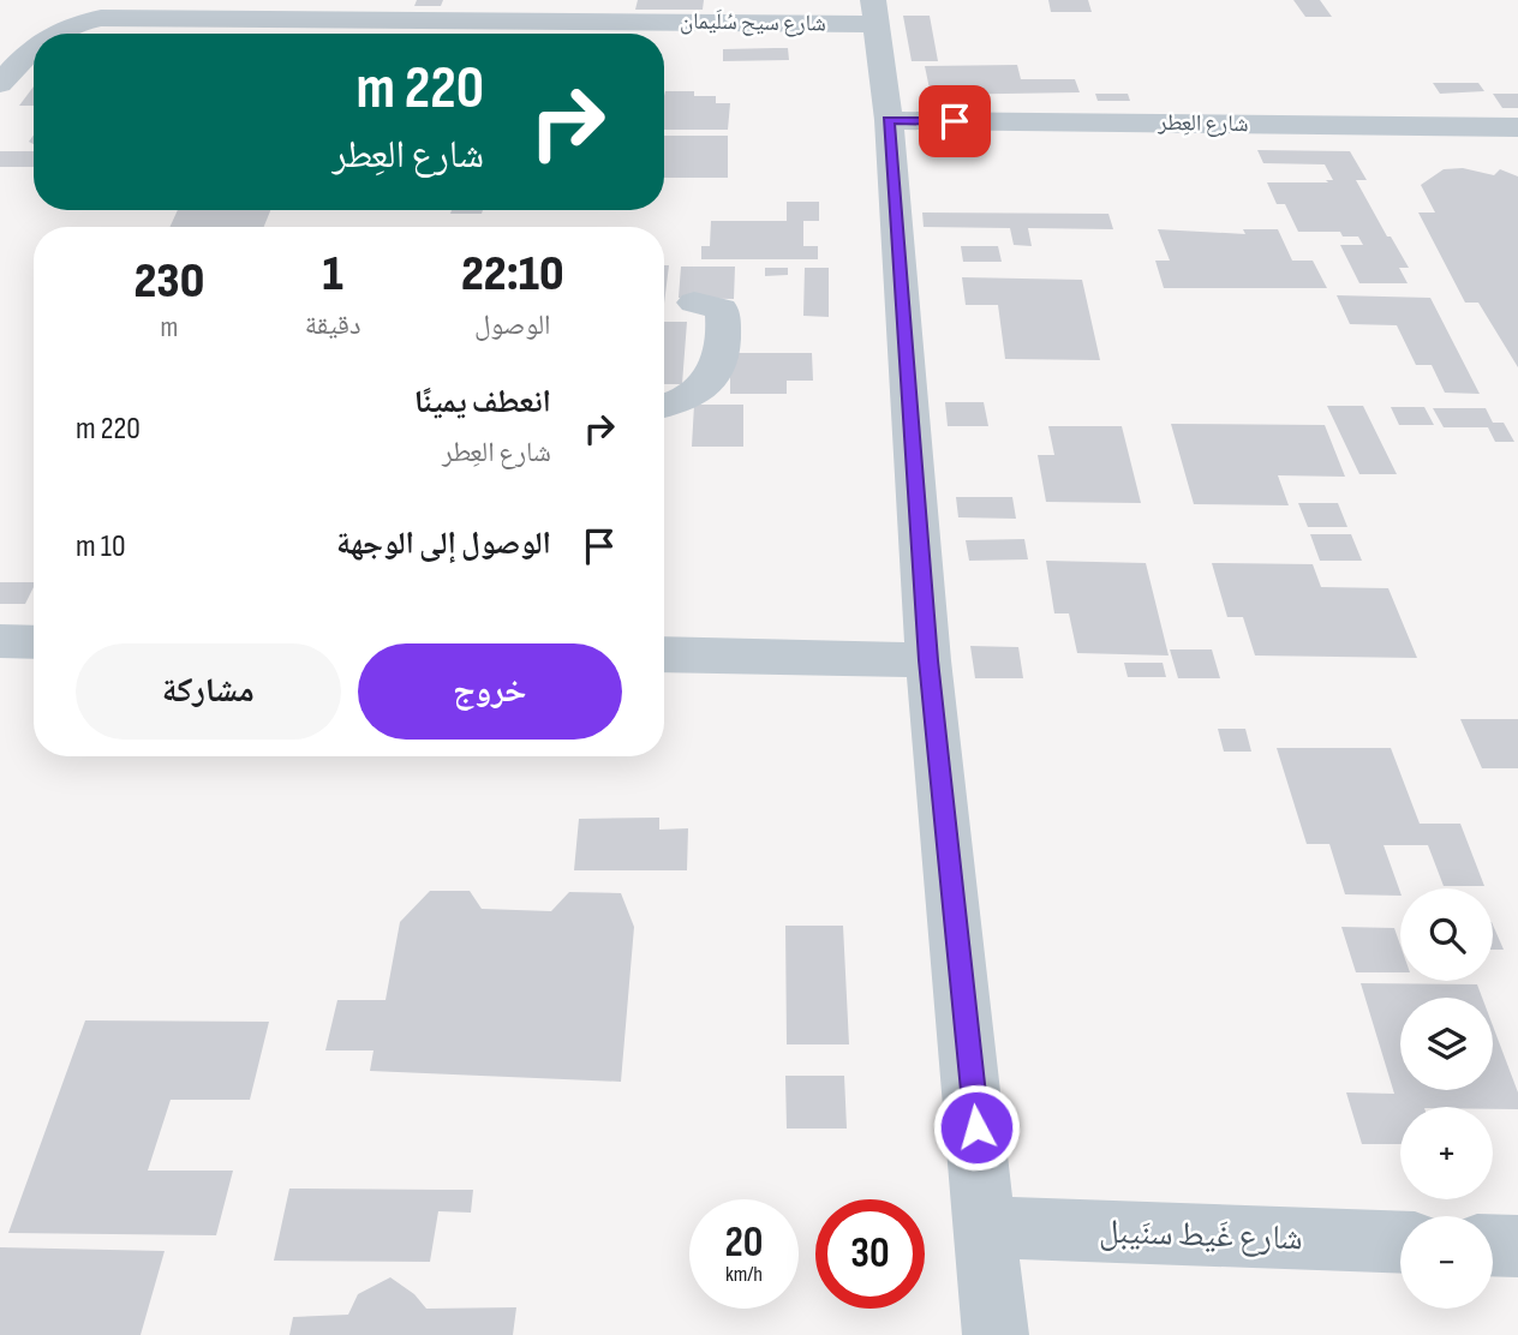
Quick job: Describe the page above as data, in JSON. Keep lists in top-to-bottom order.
{
  "streets": {
    "street": ["شارع سيح سُلَيمان", "شارع العِطر", "شارع غَيط سنَيبل"]
  },
  "page": {
    "turn": ["220 m", "شارع العِطر"],
    "eta": [
      "22:10",
      "الوصول",
      "1",
      "دقيقة",
      "230",
      "m"
    ],
    "list": [
      {
        "name": "انعطف يمينًا",
        "note": "شارع العِطر",
        "value": "220 m"
      },
      {
        "name": "الوصول إلى الوجهة",
        "value": "10 m"
      }
    ],
    "buttons": ["خروج", "مشاركة"],
    "map_buttons": ["+", "−"],
    "speed": "20 km/h",
    "limit": "30"
  }
}
